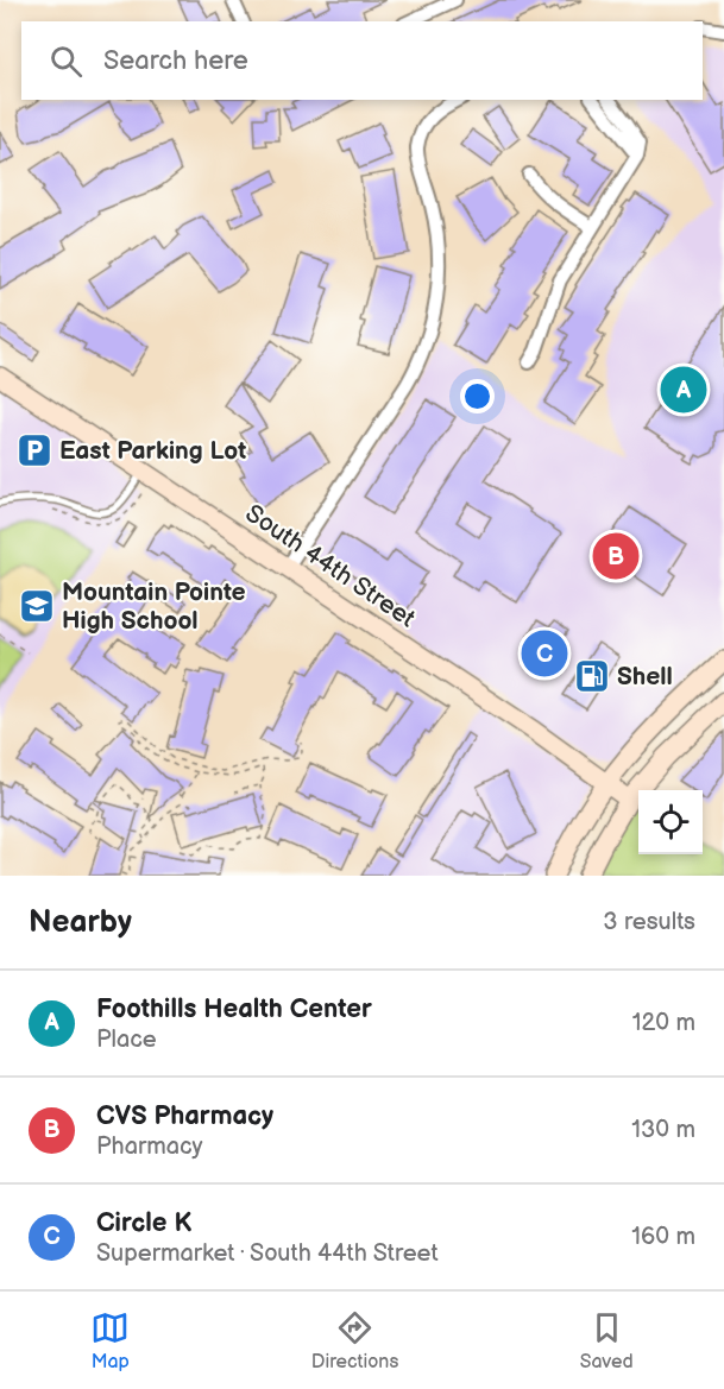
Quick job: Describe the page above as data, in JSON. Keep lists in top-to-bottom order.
{
  "streets": {
    "street": ["South 44th Street"]
  },
  "places": {
    "parking": ["East Parking Lot"],
    "school or university": ["Mountain Pointe High School"],
    "fuel station": ["Shell"]
  },
  "page": {
    "search": "Search here",
    "pins": ["A", "B", "C"],
    "heading": ["Nearby", "3 results"],
    "list": [
      {
        "mark": "A",
        "name": "Foothills Health Center",
        "note": "Place",
        "value": "120 m"
      },
      {
        "mark": "B",
        "name": "CVS Pharmacy",
        "note": "Pharmacy",
        "value": "130 m"
      },
      {
        "mark": "C",
        "name": "Circle K",
        "note": "Supermarket · South 44th Street",
        "value": "160 m"
      }
    ],
    "nav": ["Map", "Directions", "Saved"]
  }
}
